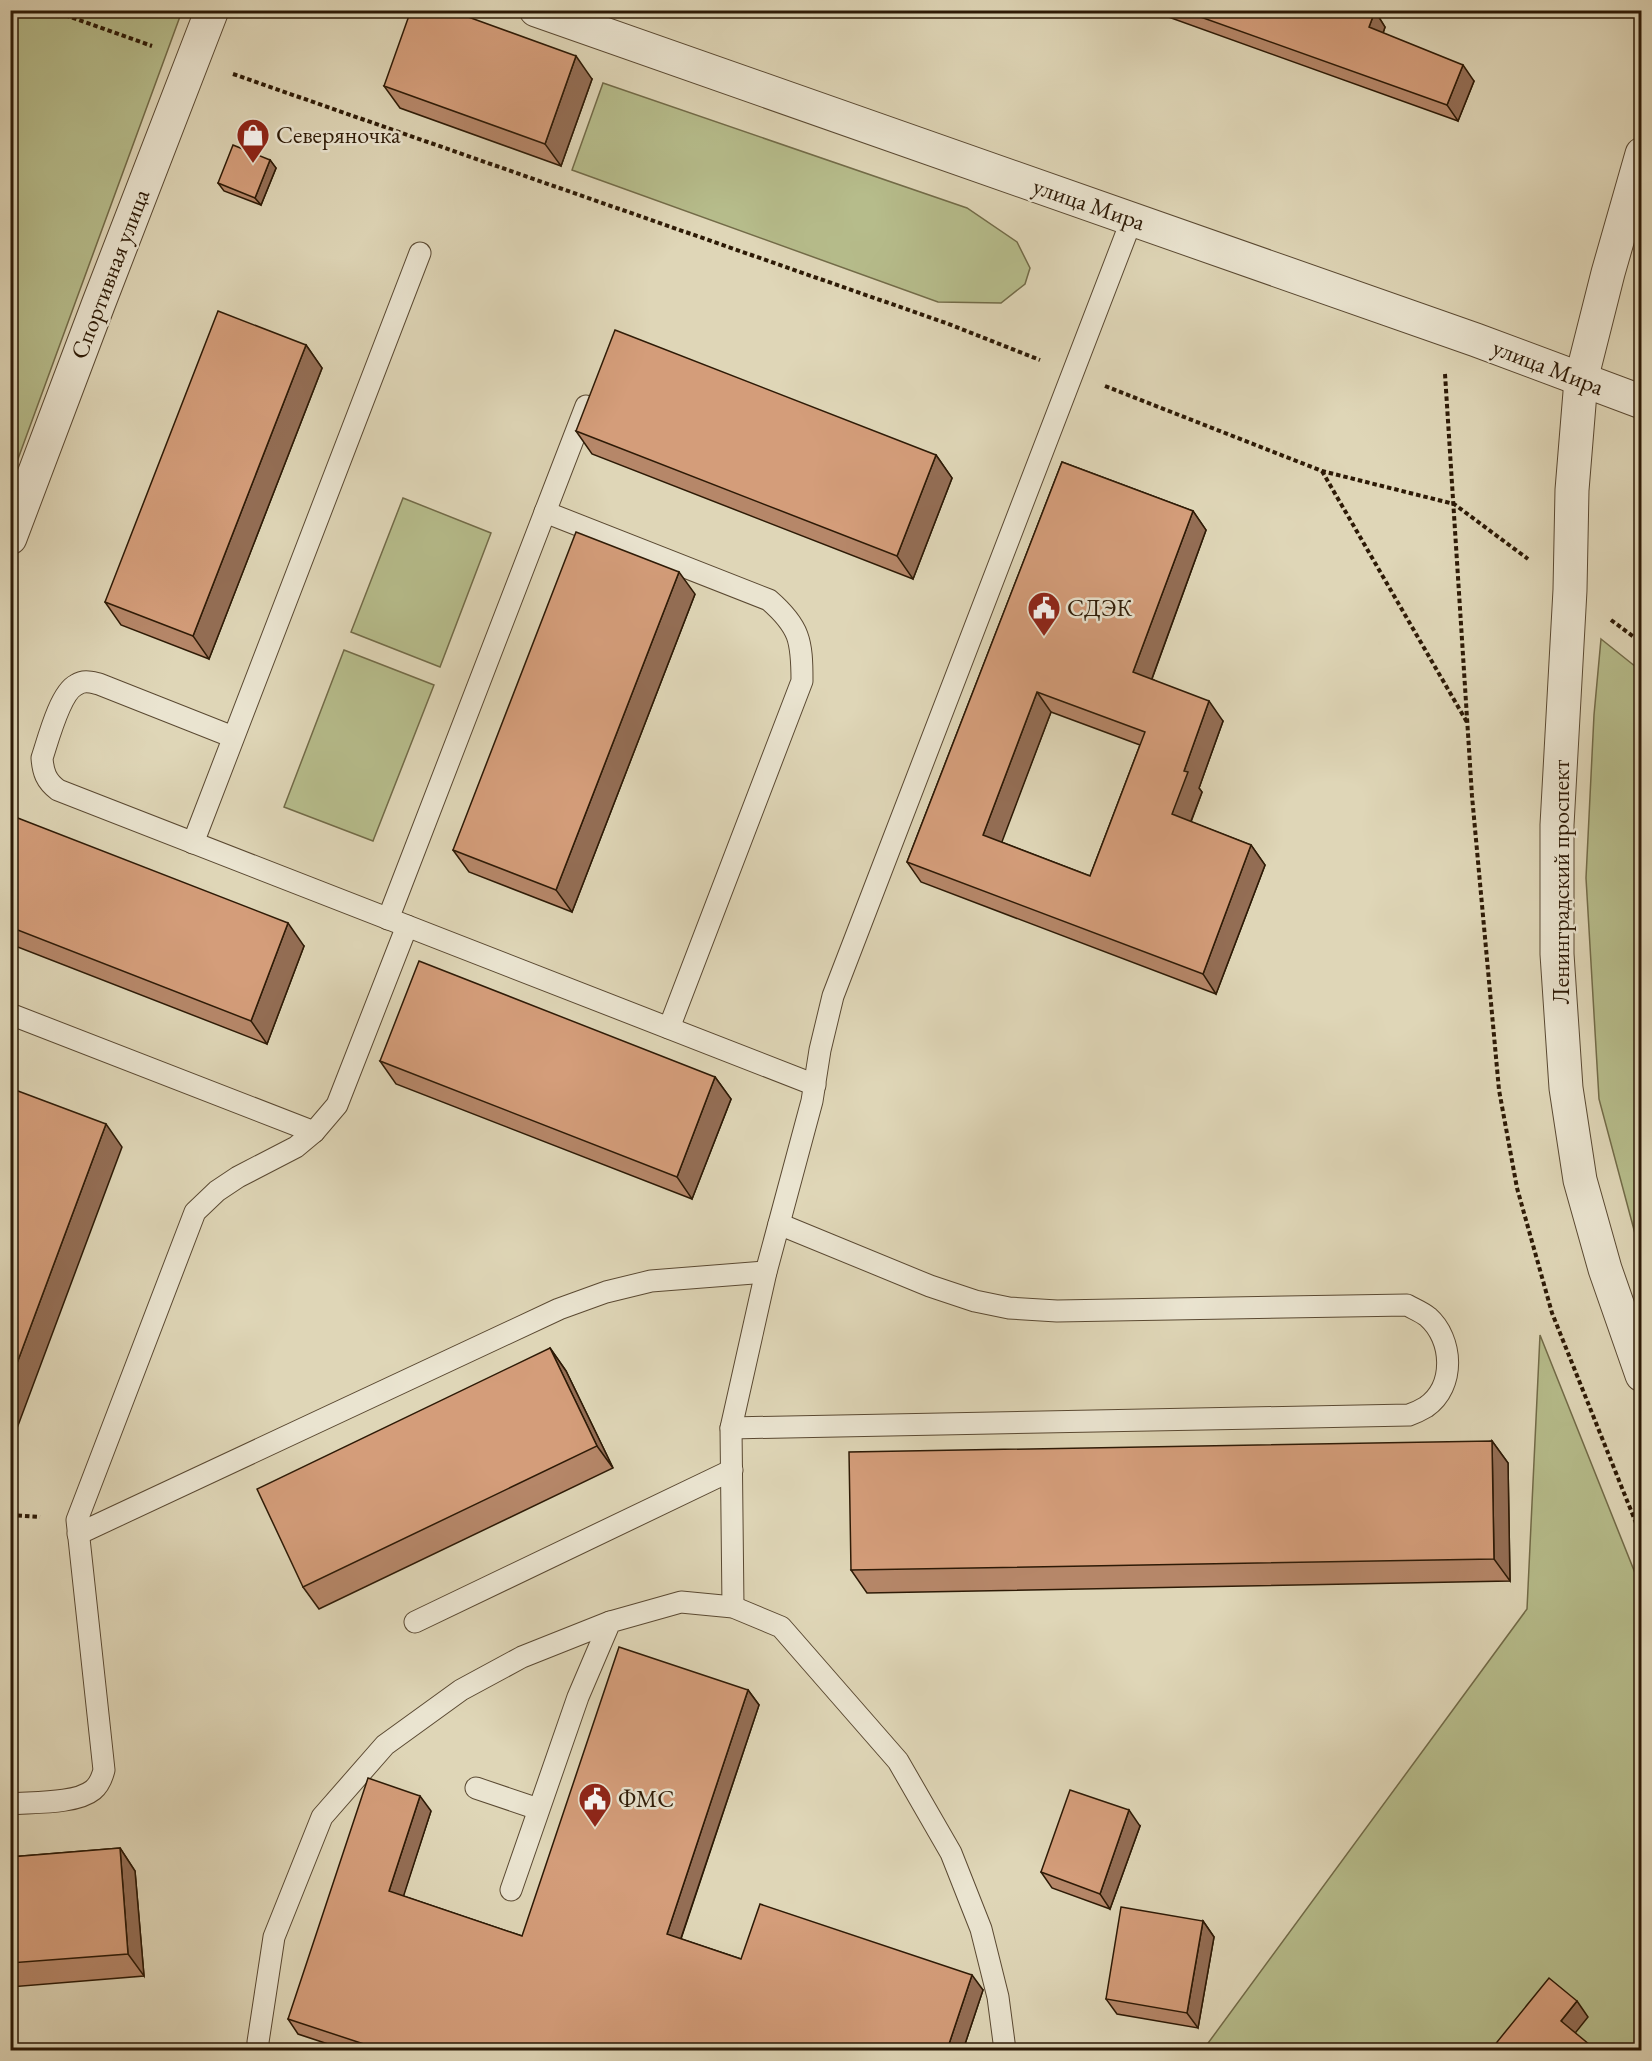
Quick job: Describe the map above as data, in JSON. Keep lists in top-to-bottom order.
{
  "streets": {
    "street": ["улица Мира", "Спортивная улица", "Ленинградский проспект"]
  },
  "crossings": [
    ["улица Мира", "Ленинградский проспект"]
  ],
  "places": {
    "shop": ["Северяночка"],
    "public building": ["СДЭК", "ФМС"]
  }
}
